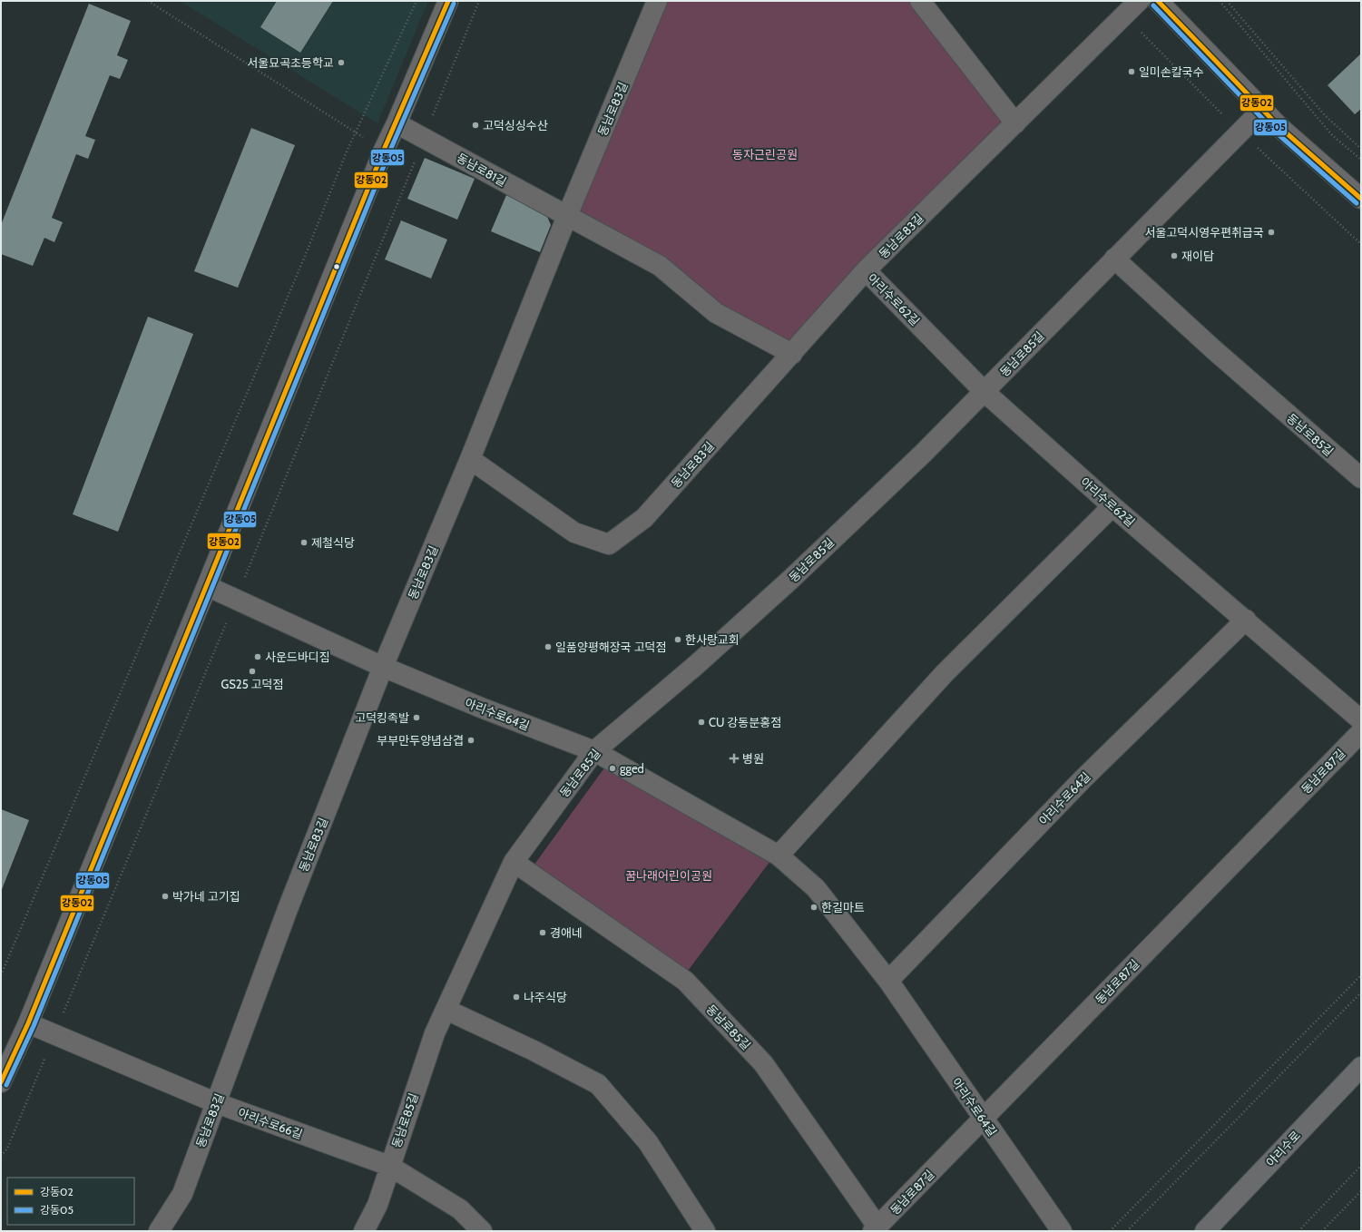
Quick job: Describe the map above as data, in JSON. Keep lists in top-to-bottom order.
{
  "streets": {
    "main road": ["아리수로"],
    "street": [
      "동남로83길",
      "동남로81길",
      "아리수로62길",
      "동남로85길",
      "아리수로64길",
      "동남로87길",
      "아리수로66길"
    ]
  },
  "crossings": [
    ["동남로83길", "동남로81길"],
    ["동남로83길", "아리수로62길"],
    ["동남로83길", "아리수로64길"],
    ["동남로83길", "아리수로66길"],
    ["아리수로62길", "동남로85길"],
    ["아리수로62길", "아리수로64길"],
    ["동남로85길", "아리수로64길"],
    ["동남로85길", "동남로87길"],
    ["동남로85길", "아리수로66길"],
    ["아리수로64길", "동남로87길"]
  ],
  "parks": ["동자근린공원", "꿈나래어린이공원"],
  "places": {
    "other": [
      "서울묘곡초등학교",
      "일미손칼국수",
      "고덕싱싱수산",
      "서울고덕시영우편취급국",
      "재이담",
      "제철식당",
      "한사랑교회",
      "일품양평해장국 고덕점",
      "사운드바디짐",
      "GS25 고덕점",
      "고덕킹족발",
      "CU 강동분홍점",
      "부부만두양념삼겹",
      "gged",
      "박가네 고기집",
      "한길마트",
      "경애네",
      "나주식당"
    ],
    "health": ["병원"]
  },
  "lines": ["transit line 강동02", "transit line 강동05"],
  "legend": ["강동02", "강동05"]
}
